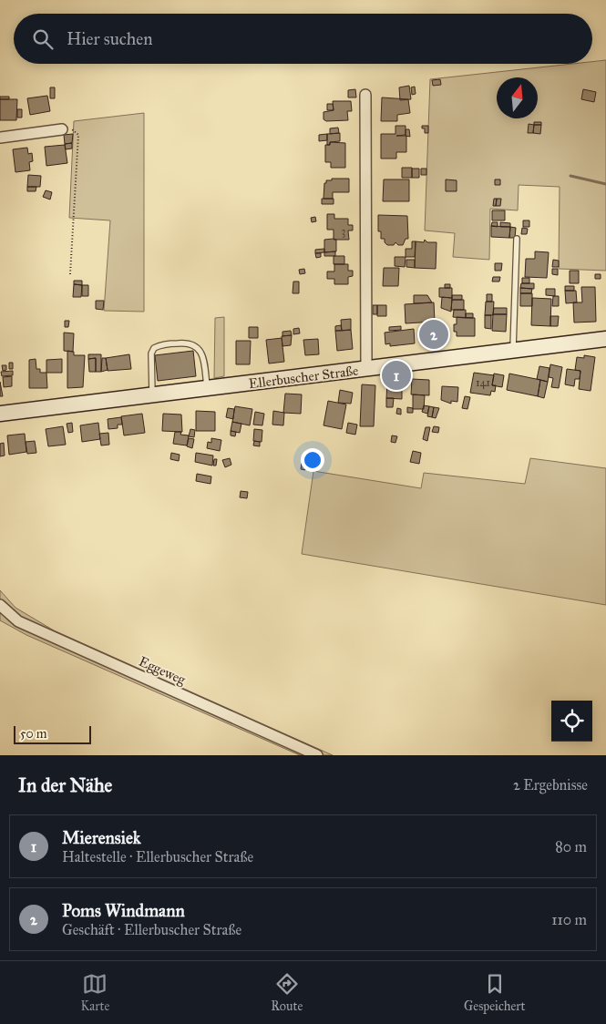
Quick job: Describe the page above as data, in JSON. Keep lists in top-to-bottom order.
{
  "streets": {
    "main road": ["Ellerbuscher Straße"],
    "street": ["Eggeweg"]
  },
  "house_numbers": ["3", "141"],
  "scale_bar": "50 m",
  "north": "top",
  "page": {
    "search": "Hier suchen",
    "pins": ["2", "1"],
    "scale": "50 m",
    "heading": ["In der Nähe", "2 Ergebnisse"],
    "list": [
      {
        "mark": "1",
        "name": "Mierensiek",
        "note": "Haltestelle · Ellerbuscher Straße",
        "value": "80 m"
      },
      {
        "mark": "2",
        "name": "Poms Windmann",
        "note": "Geschäft · Ellerbuscher Straße",
        "value": "110 m"
      }
    ],
    "nav": ["Karte", "Route", "Gespeichert"]
  }
}
